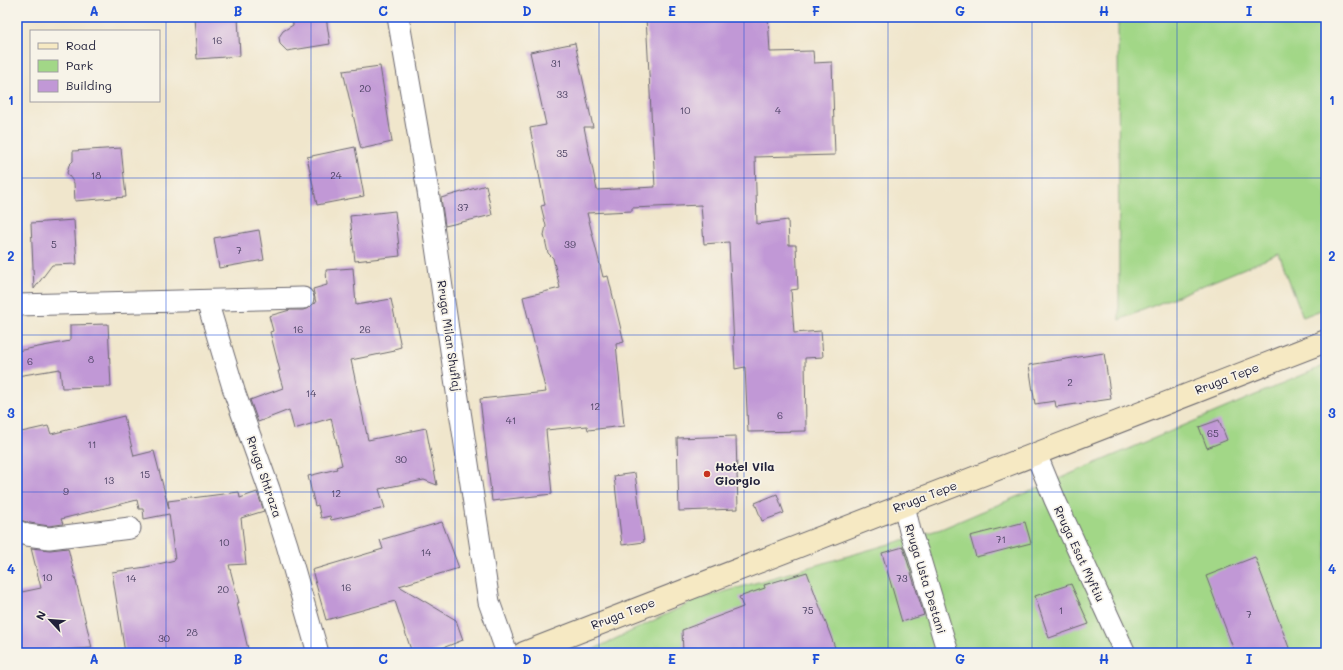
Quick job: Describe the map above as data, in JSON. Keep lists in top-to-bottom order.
{
  "streets": {
    "main road": ["Rruga Tepe"],
    "street": [
      "Rruga Milan Shuflaj",
      "Rruga Shtraza",
      "Rruga Esat Myftiu",
      "Rruga Usta Destani"
    ]
  },
  "crossings": [
    ["Rruga Tepe", "Rruga Esat Myftiu"],
    ["Rruga Tepe", "Rruga Usta Destani"]
  ],
  "places": ["Hotel Vila Giorgio"],
  "house_numbers": [
    "16",
    "31",
    "20",
    "33",
    "10",
    "4",
    "35",
    "18",
    "24",
    "37",
    "5",
    "39",
    "7",
    "16",
    "26",
    "8",
    "6",
    "2",
    "14",
    "12",
    "6",
    "41",
    "65",
    "11",
    "30",
    "15",
    "13",
    "9",
    "12",
    "71",
    "10",
    "14",
    "10",
    "14",
    "73",
    "16",
    "20",
    "75",
    "1",
    "7",
    "28",
    "30"
  ],
  "legend": ["Road", "Park", "Building"],
  "north": "top left",
  "grid": {
    "columns": [
      "A",
      "B",
      "C",
      "D",
      "E",
      "F",
      "G",
      "H",
      "I"
    ],
    "rows": [
      "1",
      "2",
      "3",
      "4"
    ]
  }
}
